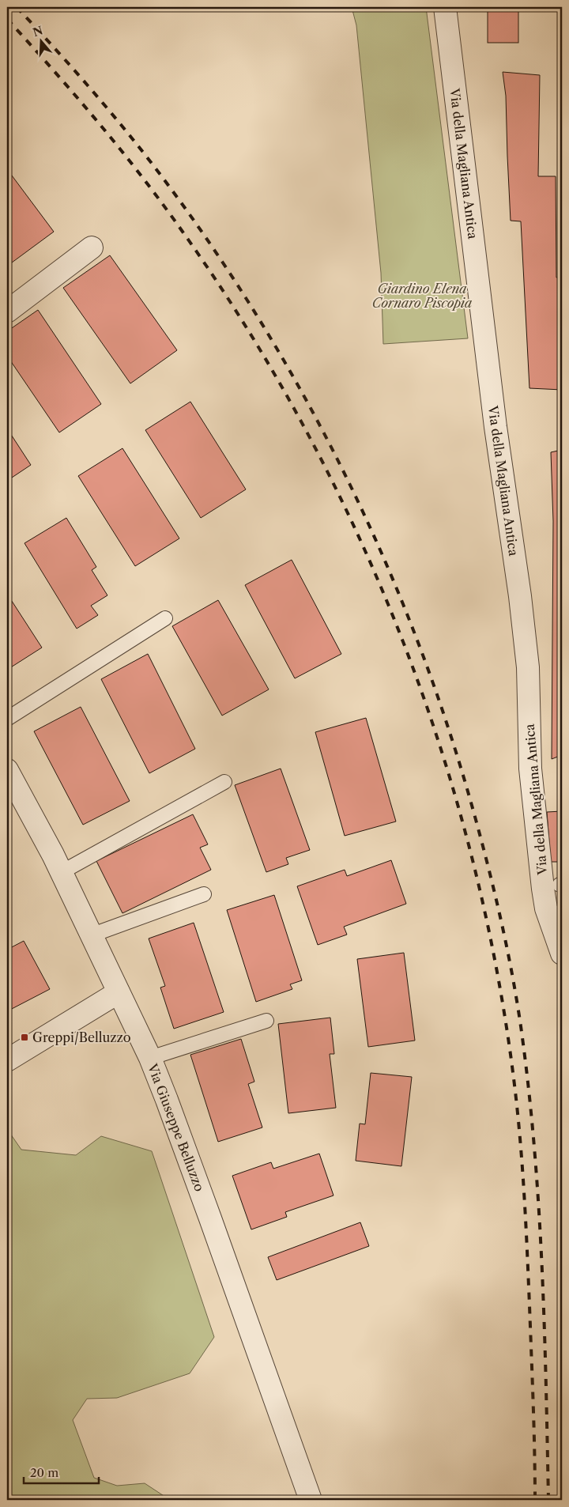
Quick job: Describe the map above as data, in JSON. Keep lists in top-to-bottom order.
{
  "streets": {
    "street": ["Via della Magliana Antica", "Via Giuseppe Belluzzo"]
  },
  "parks": ["Giardino Elena Cornaro Piscopia"],
  "places": {
    "transit": ["Greppi/Belluzzo"]
  },
  "scale_bar": "20 m",
  "north": "top"
}
